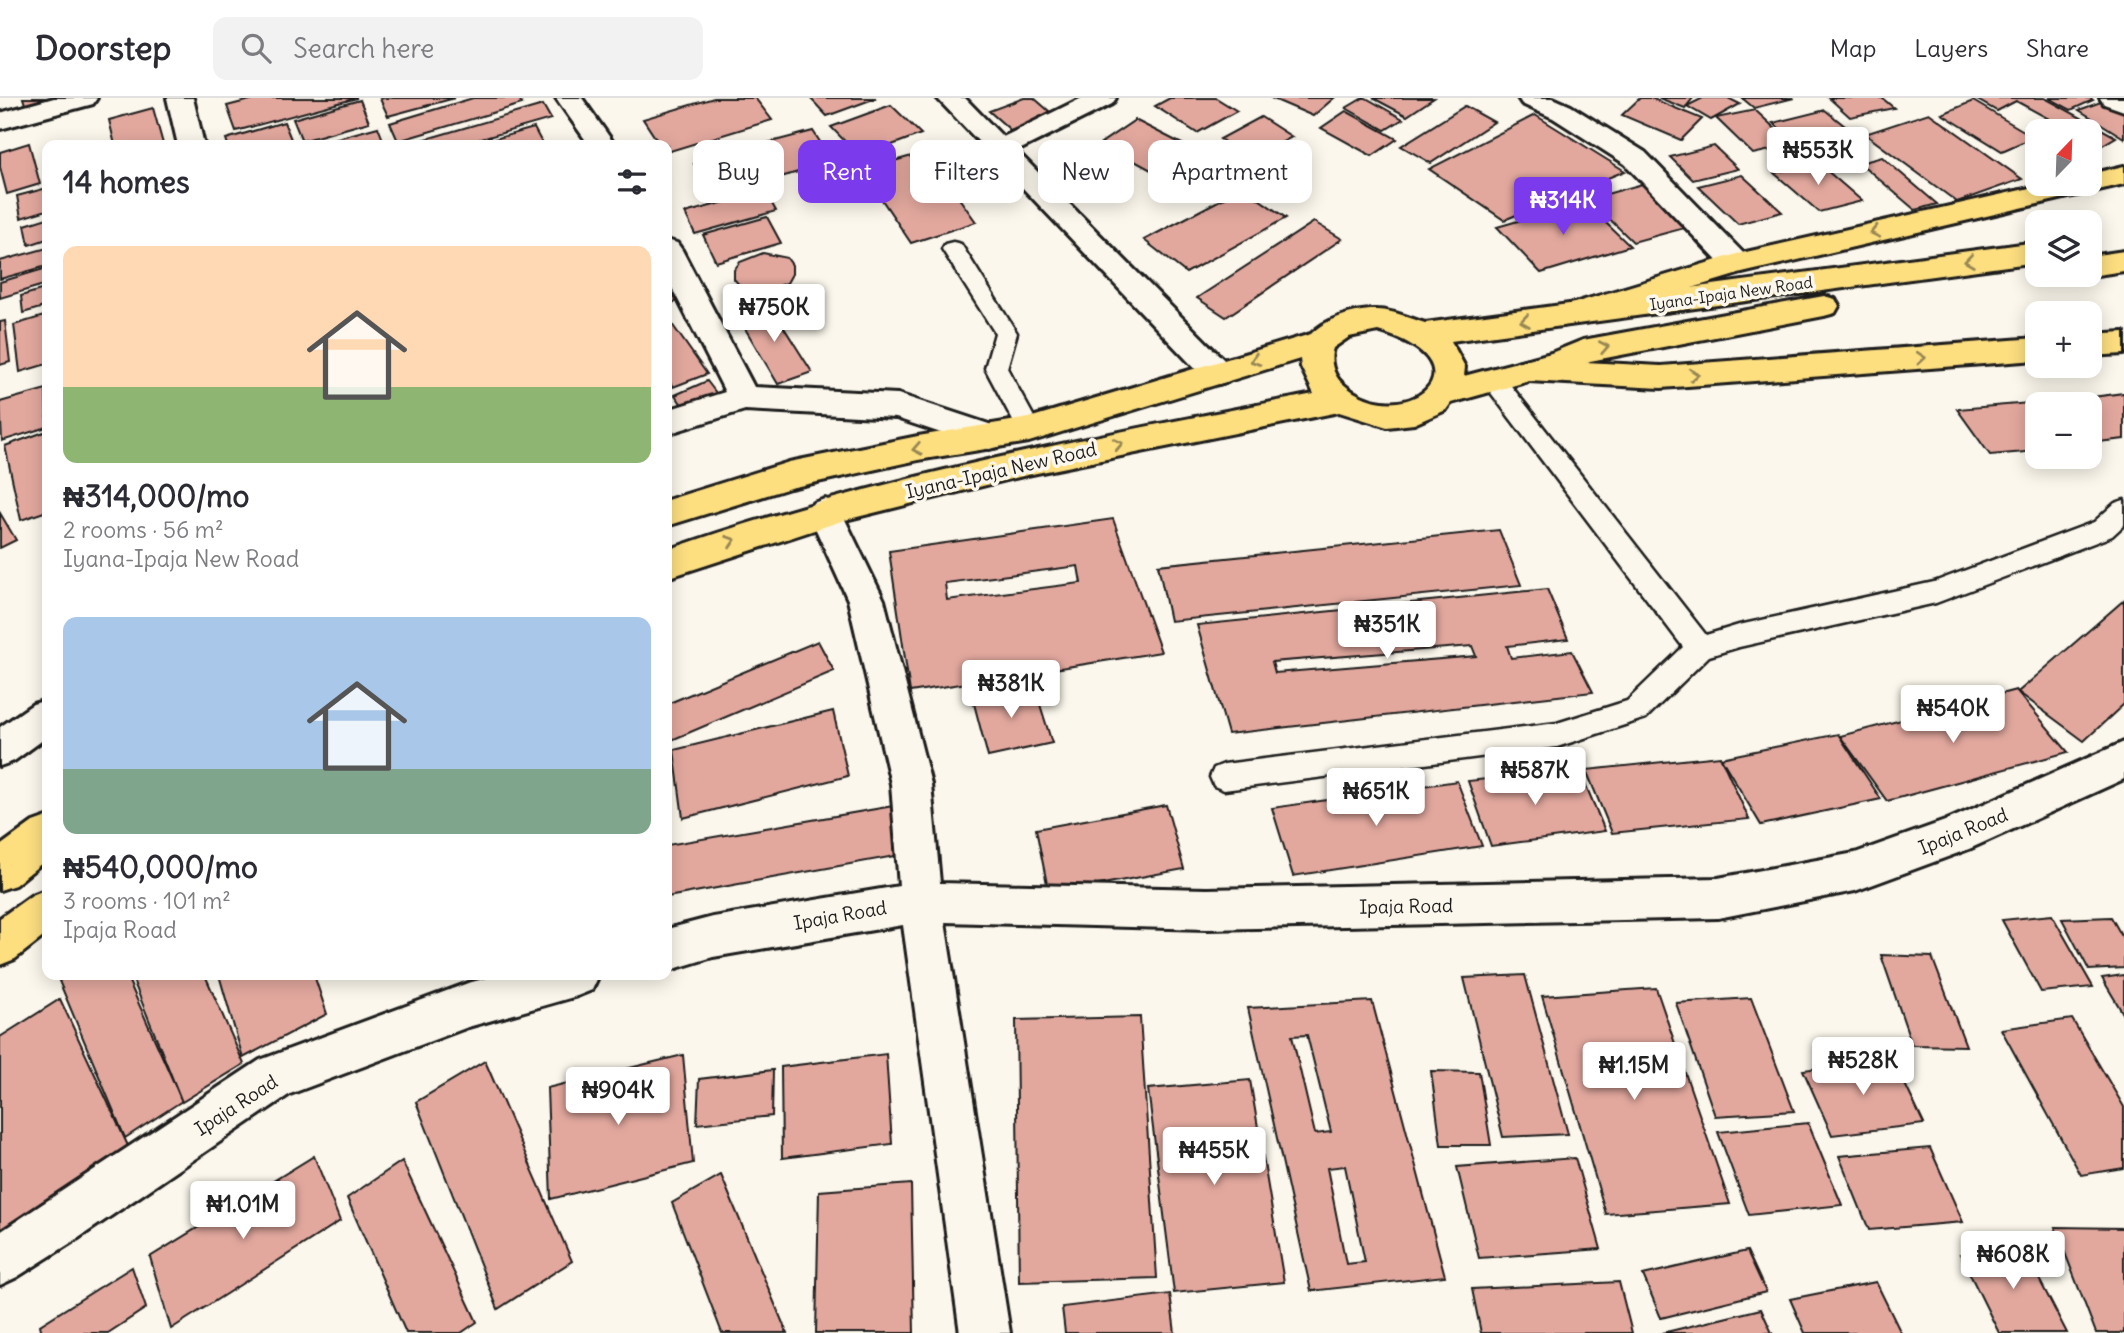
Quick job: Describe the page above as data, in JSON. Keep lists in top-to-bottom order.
{
  "streets": {
    "main road": ["Iyana-Ipaja New Road"],
    "street": ["Ipaja Road"]
  },
  "north": "top right",
  "page": {
    "header": "Doorstep",
    "search": "Search here",
    "nav": ["Map", "Layers", "Share"],
    "map_buttons": ["+", "−"],
    "price": [
      "₦553K",
      "₦314K",
      "₦750K",
      "₦351K",
      "₦381K",
      "₦540K",
      "₦587K",
      "₦651K",
      "₦528K",
      "₦1.15M",
      "₦904K",
      "₦455K",
      "₦1.01M",
      "₦608K"
    ],
    "chip": [
      "Buy",
      "Rent",
      "Filters",
      "New",
      "Apartment"
    ],
    "heading": "14 homes",
    "list": [
      {
        "name": "₦314,000/mo",
        "note": "2 rooms · 56 m² · Iyana-Ipaja New Road"
      },
      {
        "name": "₦540,000/mo",
        "note": "3 rooms · 101 m² · Ipaja Road"
      }
    ]
  }
}
